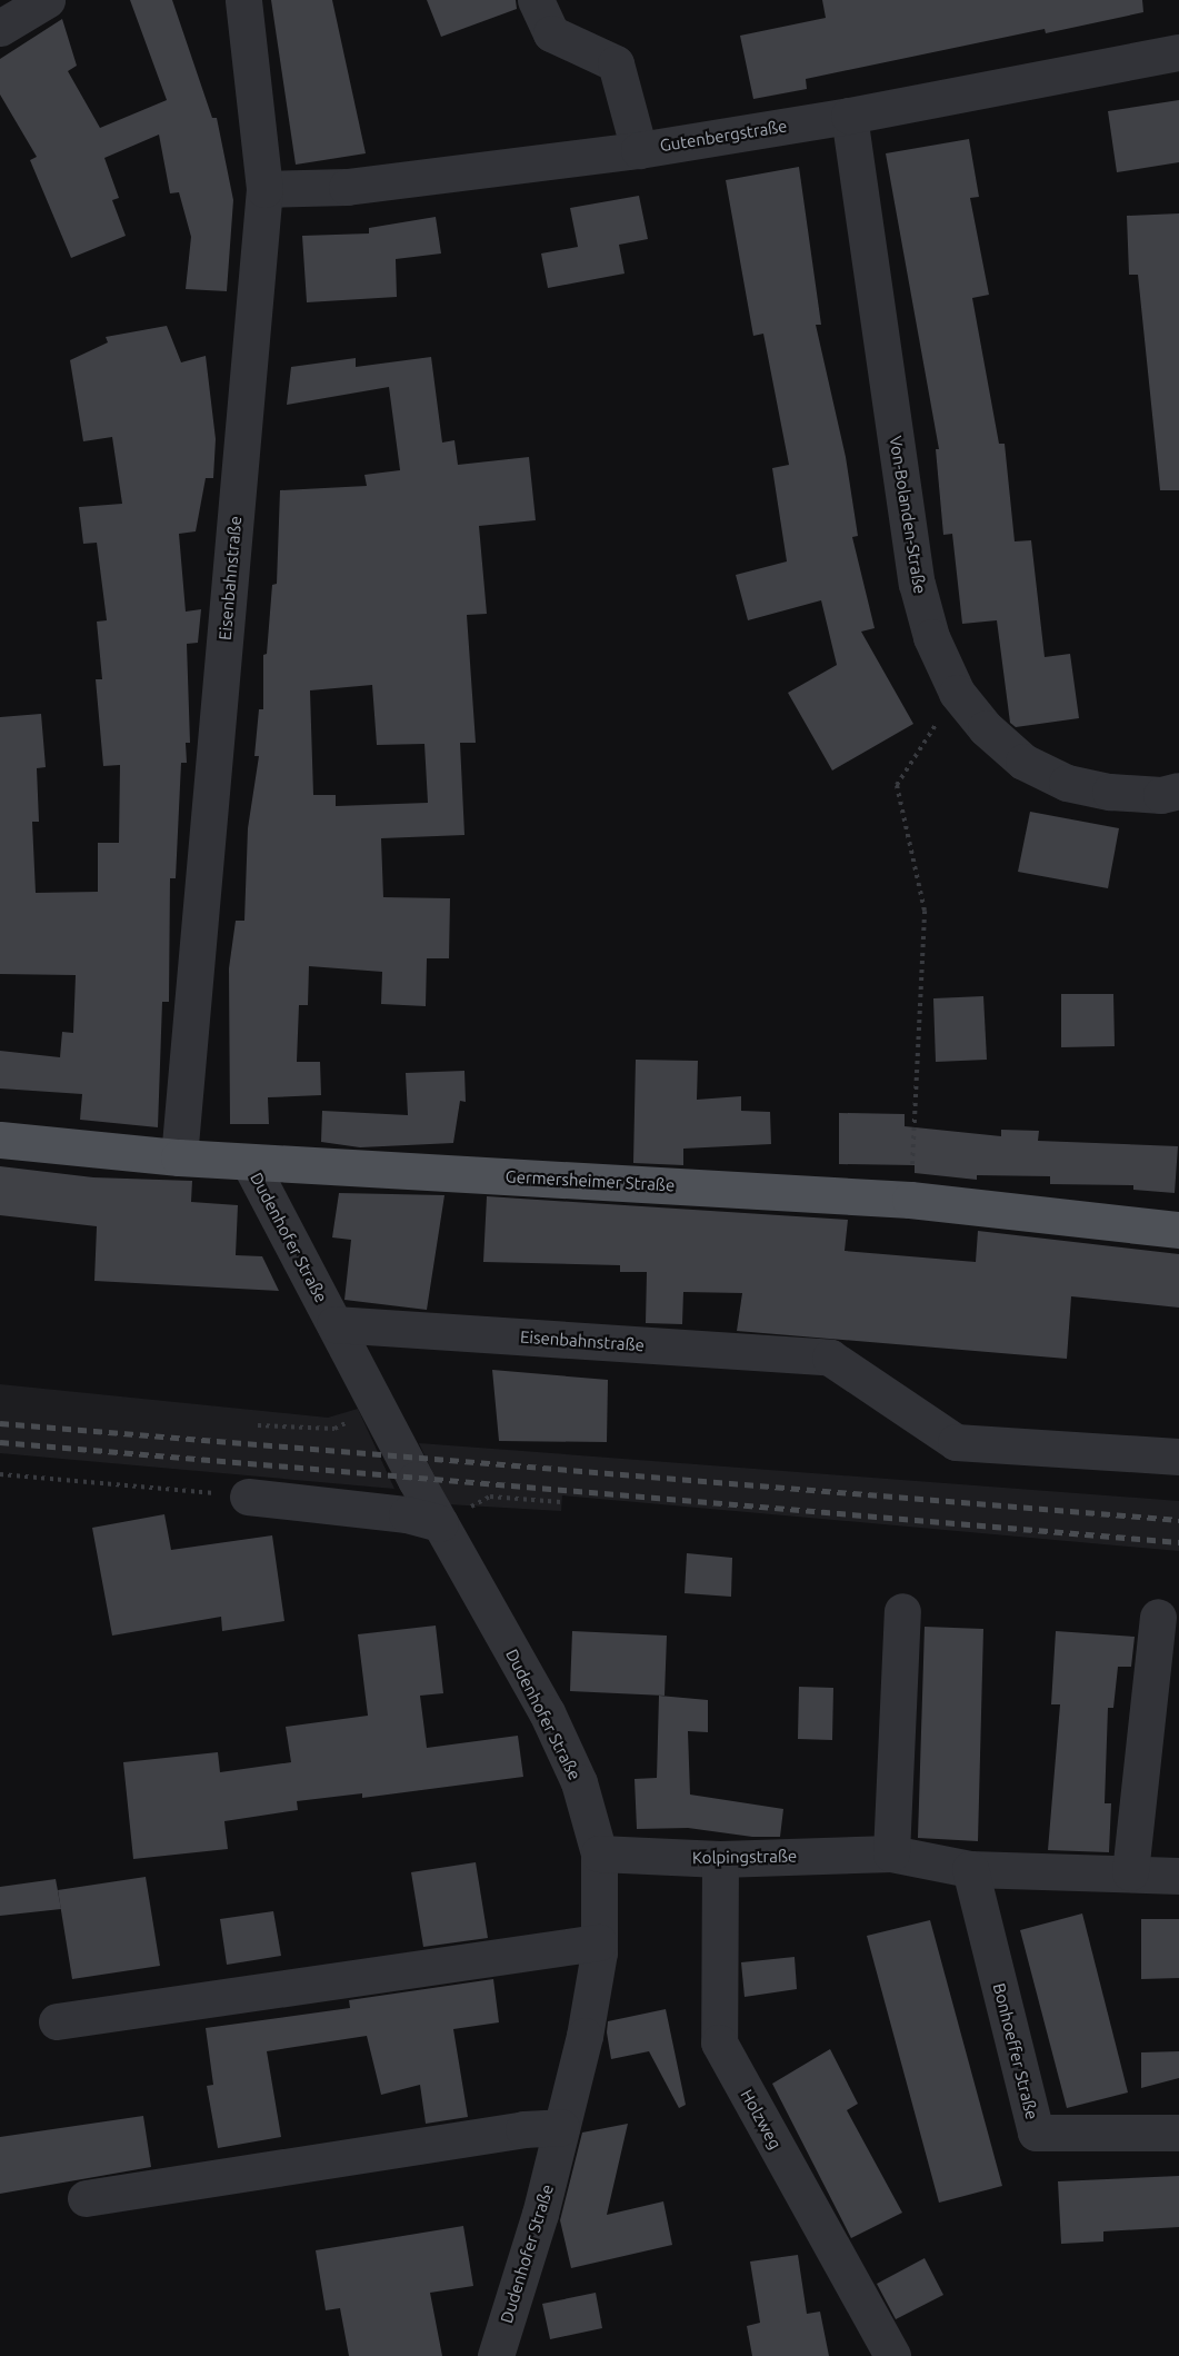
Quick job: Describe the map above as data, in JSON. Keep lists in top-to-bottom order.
{
  "streets": {
    "main road": ["Germersheimer Straße"],
    "street": [
      "Gutenbergstraße",
      "Von-Bolanden-Straße",
      "Eisenbahnstraße",
      "Dudenhofer Straße",
      "Kolpingstraße",
      "Bonhoeffer Straße",
      "Holzweg"
    ]
  },
  "crossings": [
    ["Gutenbergstraße", "Von-Bolanden-Straße"],
    ["Gutenbergstraße", "Eisenbahnstraße"],
    ["Eisenbahnstraße", "Germersheimer Straße"],
    ["Eisenbahnstraße", "Dudenhofer Straße"],
    ["Germersheimer Straße", "Dudenhofer Straße"],
    ["Dudenhofer Straße", "Kolpingstraße"],
    ["Kolpingstraße", "Bonhoeffer Straße"],
    ["Kolpingstraße", "Holzweg"]
  ]
}
